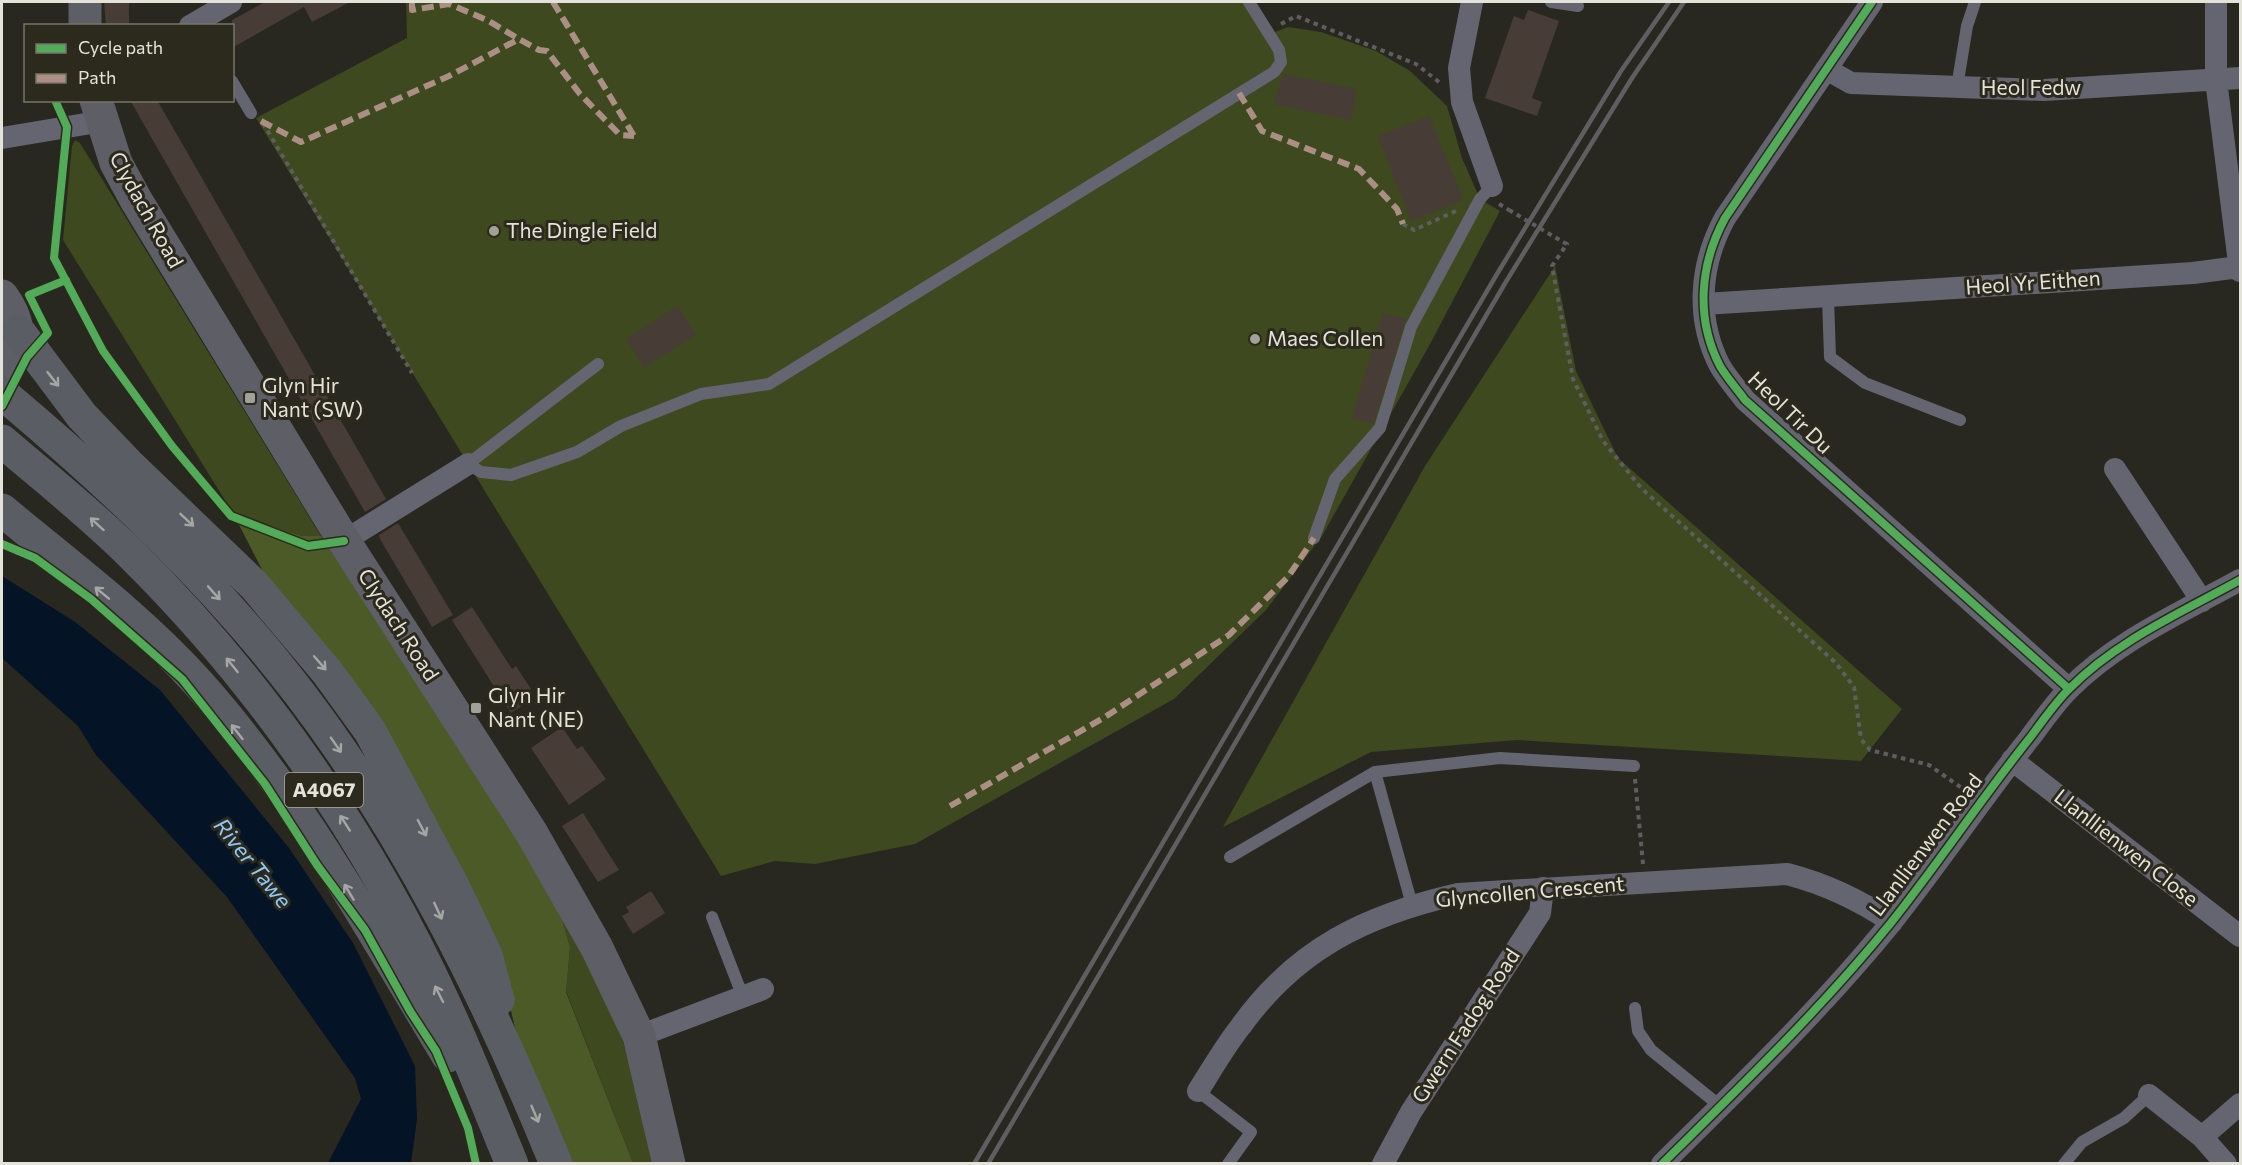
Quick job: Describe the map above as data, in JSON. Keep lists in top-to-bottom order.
{
  "streets": {
    "main road": ["Clydach Road", "A4067"],
    "street": [
      "Heol Fedw",
      "Heol Yr Eithen",
      "Heol Tir Du",
      "Llanllienwen Road",
      "Llanllienwen Close",
      "Glyncollen Crescent",
      "Gwern Fadog Road"
    ]
  },
  "crossings": [
    ["Heol Fedw", "Heol Tir Du"],
    ["Heol Yr Eithen", "Heol Tir Du"],
    ["Heol Tir Du", "Llanllienwen Road"],
    ["Llanllienwen Road", "Llanllienwen Close"],
    ["Llanllienwen Road", "Glyncollen Crescent"],
    ["Glyncollen Crescent", "Gwern Fadog Road"]
  ],
  "water": ["River Tawe"],
  "places": {
    "other": ["The Dingle Field", "Maes Collen"],
    "transit": ["Glyn Hir Nant (SW)", "Glyn Hir Nant (NE)"]
  },
  "legend": ["Cycle path", "Path"]
}
